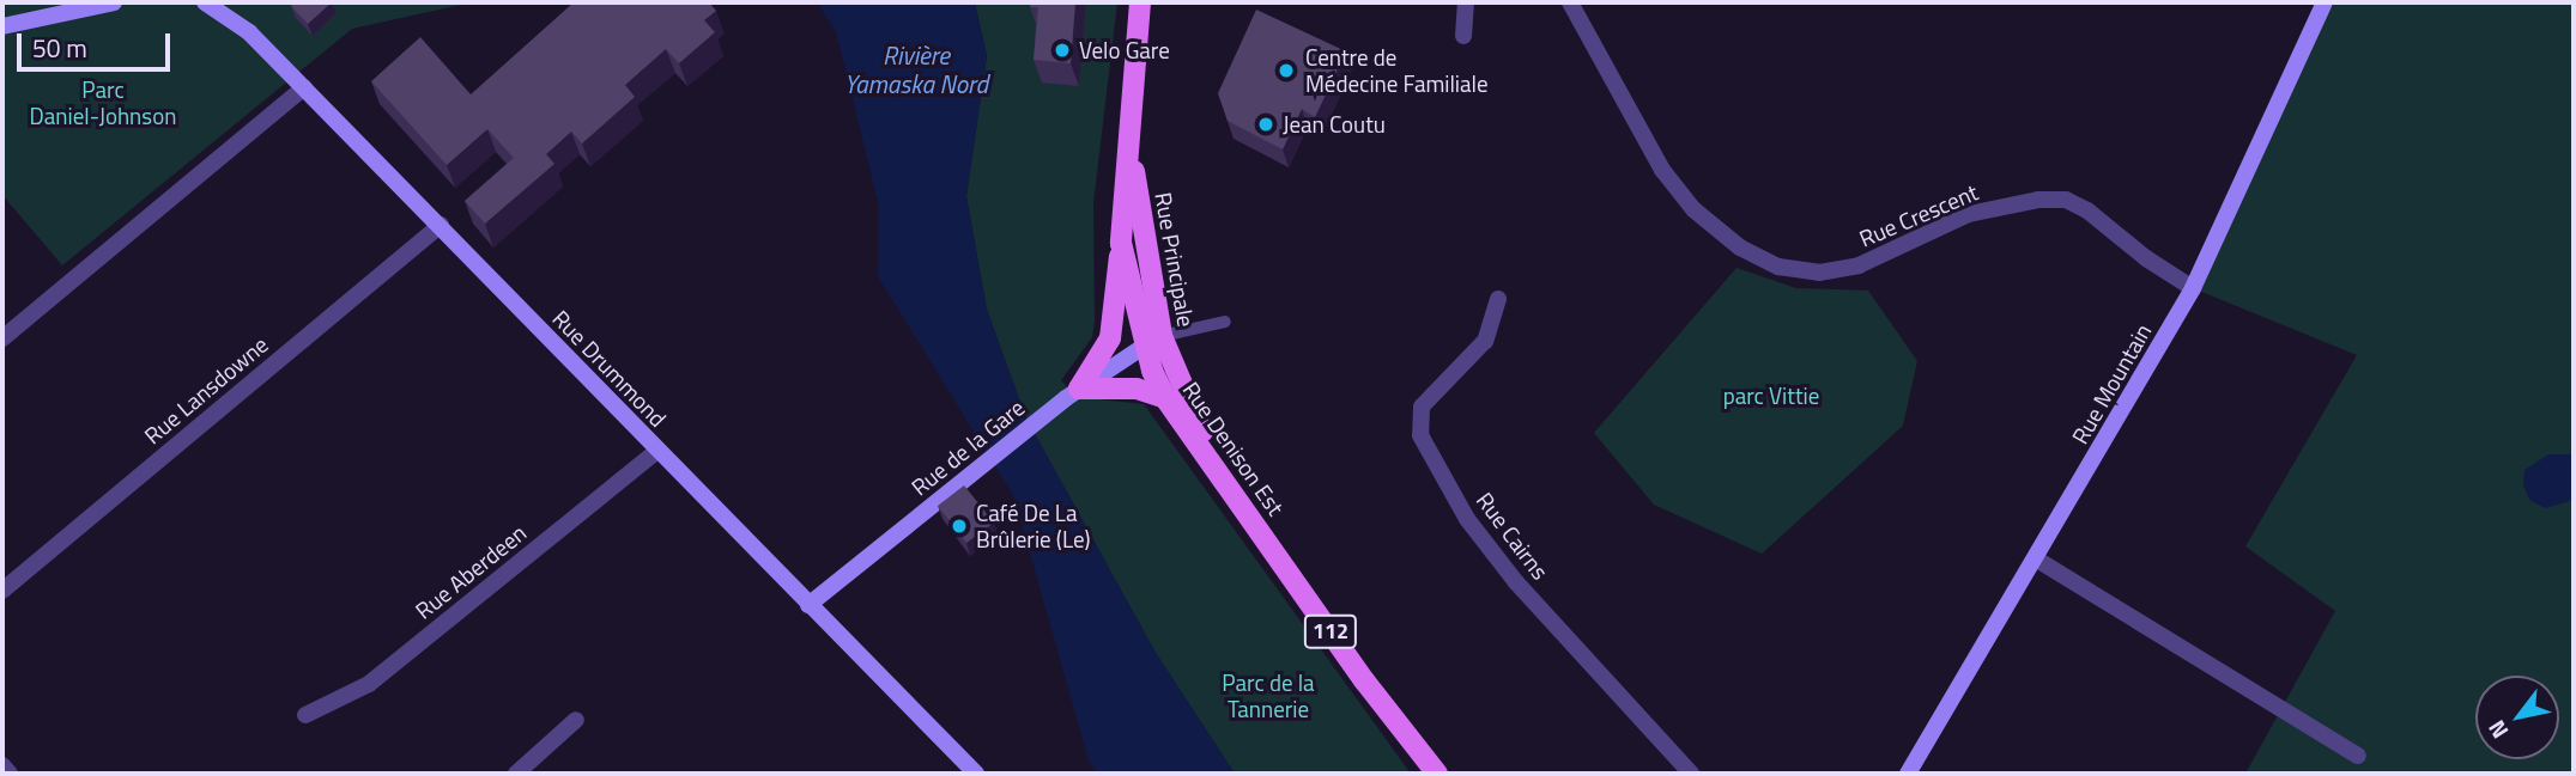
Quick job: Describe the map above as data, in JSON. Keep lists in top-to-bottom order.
{
  "streets": {
    "main road": ["Rue Principale", "Rue Denison Est", "112"],
    "street": [
      "Rue Crescent",
      "Rue Drummond",
      "Rue Mountain",
      "Rue Lansdowne",
      "Rue de la Gare",
      "Rue Cairns",
      "Rue Aberdeen"
    ]
  },
  "crossings": [
    ["Rue Crescent", "Rue Mountain"],
    ["Rue Principale", "Rue de la Gare"],
    ["Rue Principale", "Rue Denison Est"],
    ["Rue Drummond", "Rue Lansdowne"],
    ["Rue Drummond", "Rue de la Gare"],
    ["Rue Drummond", "Rue Aberdeen"],
    ["Rue de la Gare", "Rue Denison Est"]
  ],
  "water": ["Rivière Yamaska Nord"],
  "parks": ["Parc Daniel-Johnson", "parc Vittie", "Parc de la Tannerie"],
  "places": [
    "Velo Gare",
    "Centre de Médecine Familiale",
    "Jean Coutu",
    "Café De La Brûlerie (Le)"
  ],
  "scale_bar": "50 m",
  "north": "bottom left"
}
